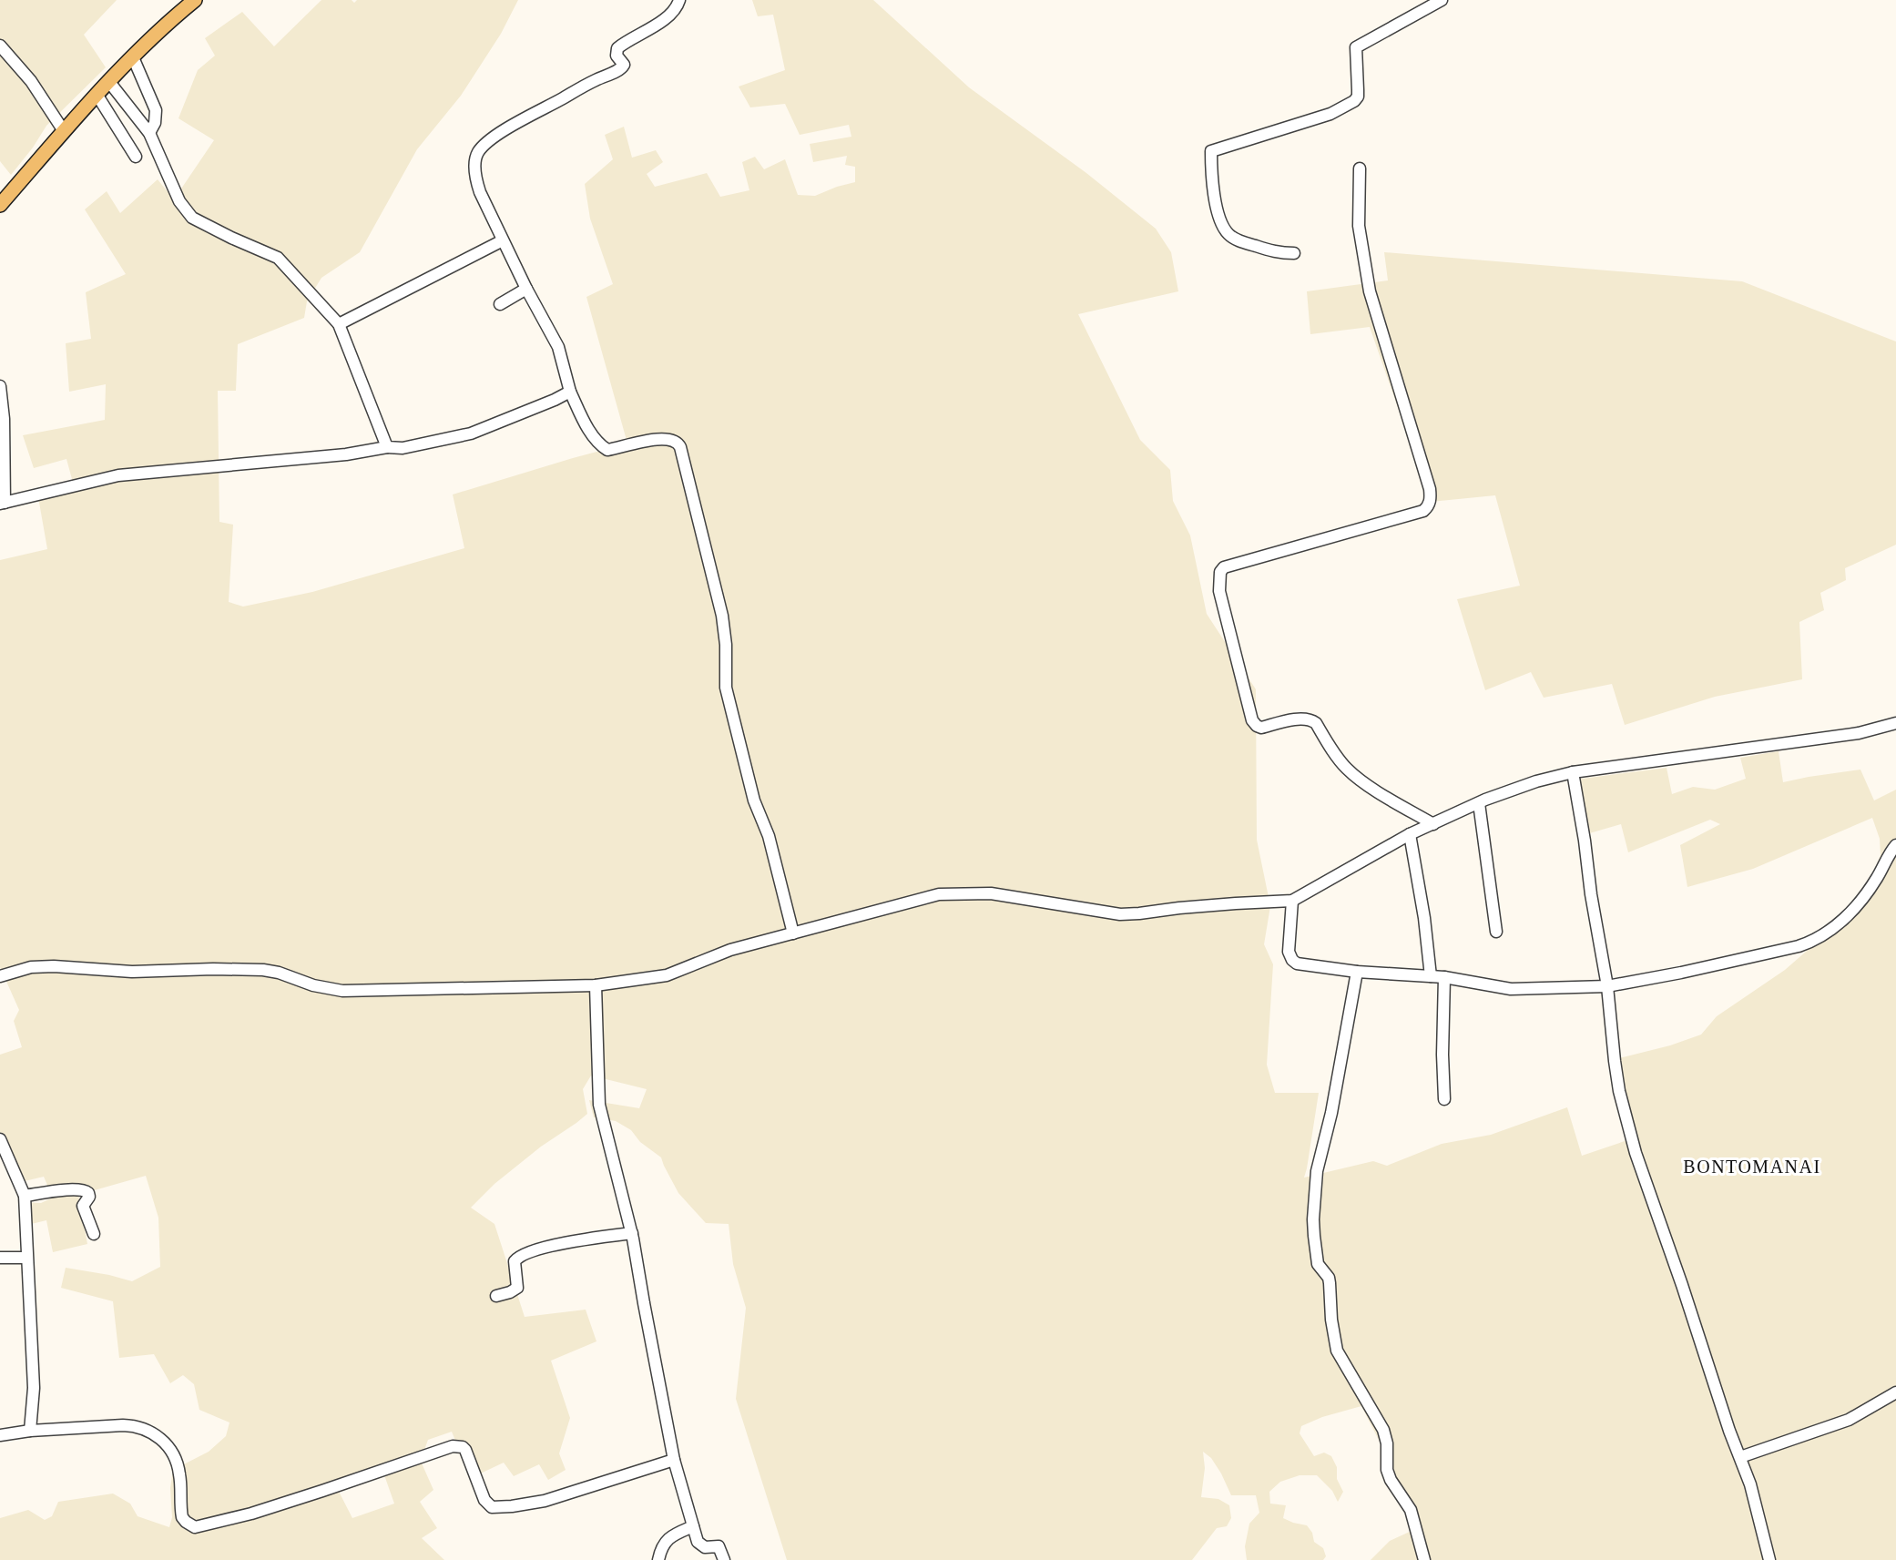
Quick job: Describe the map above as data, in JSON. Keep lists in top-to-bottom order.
{
  "districts": ["BONTOMANAI"]
}
